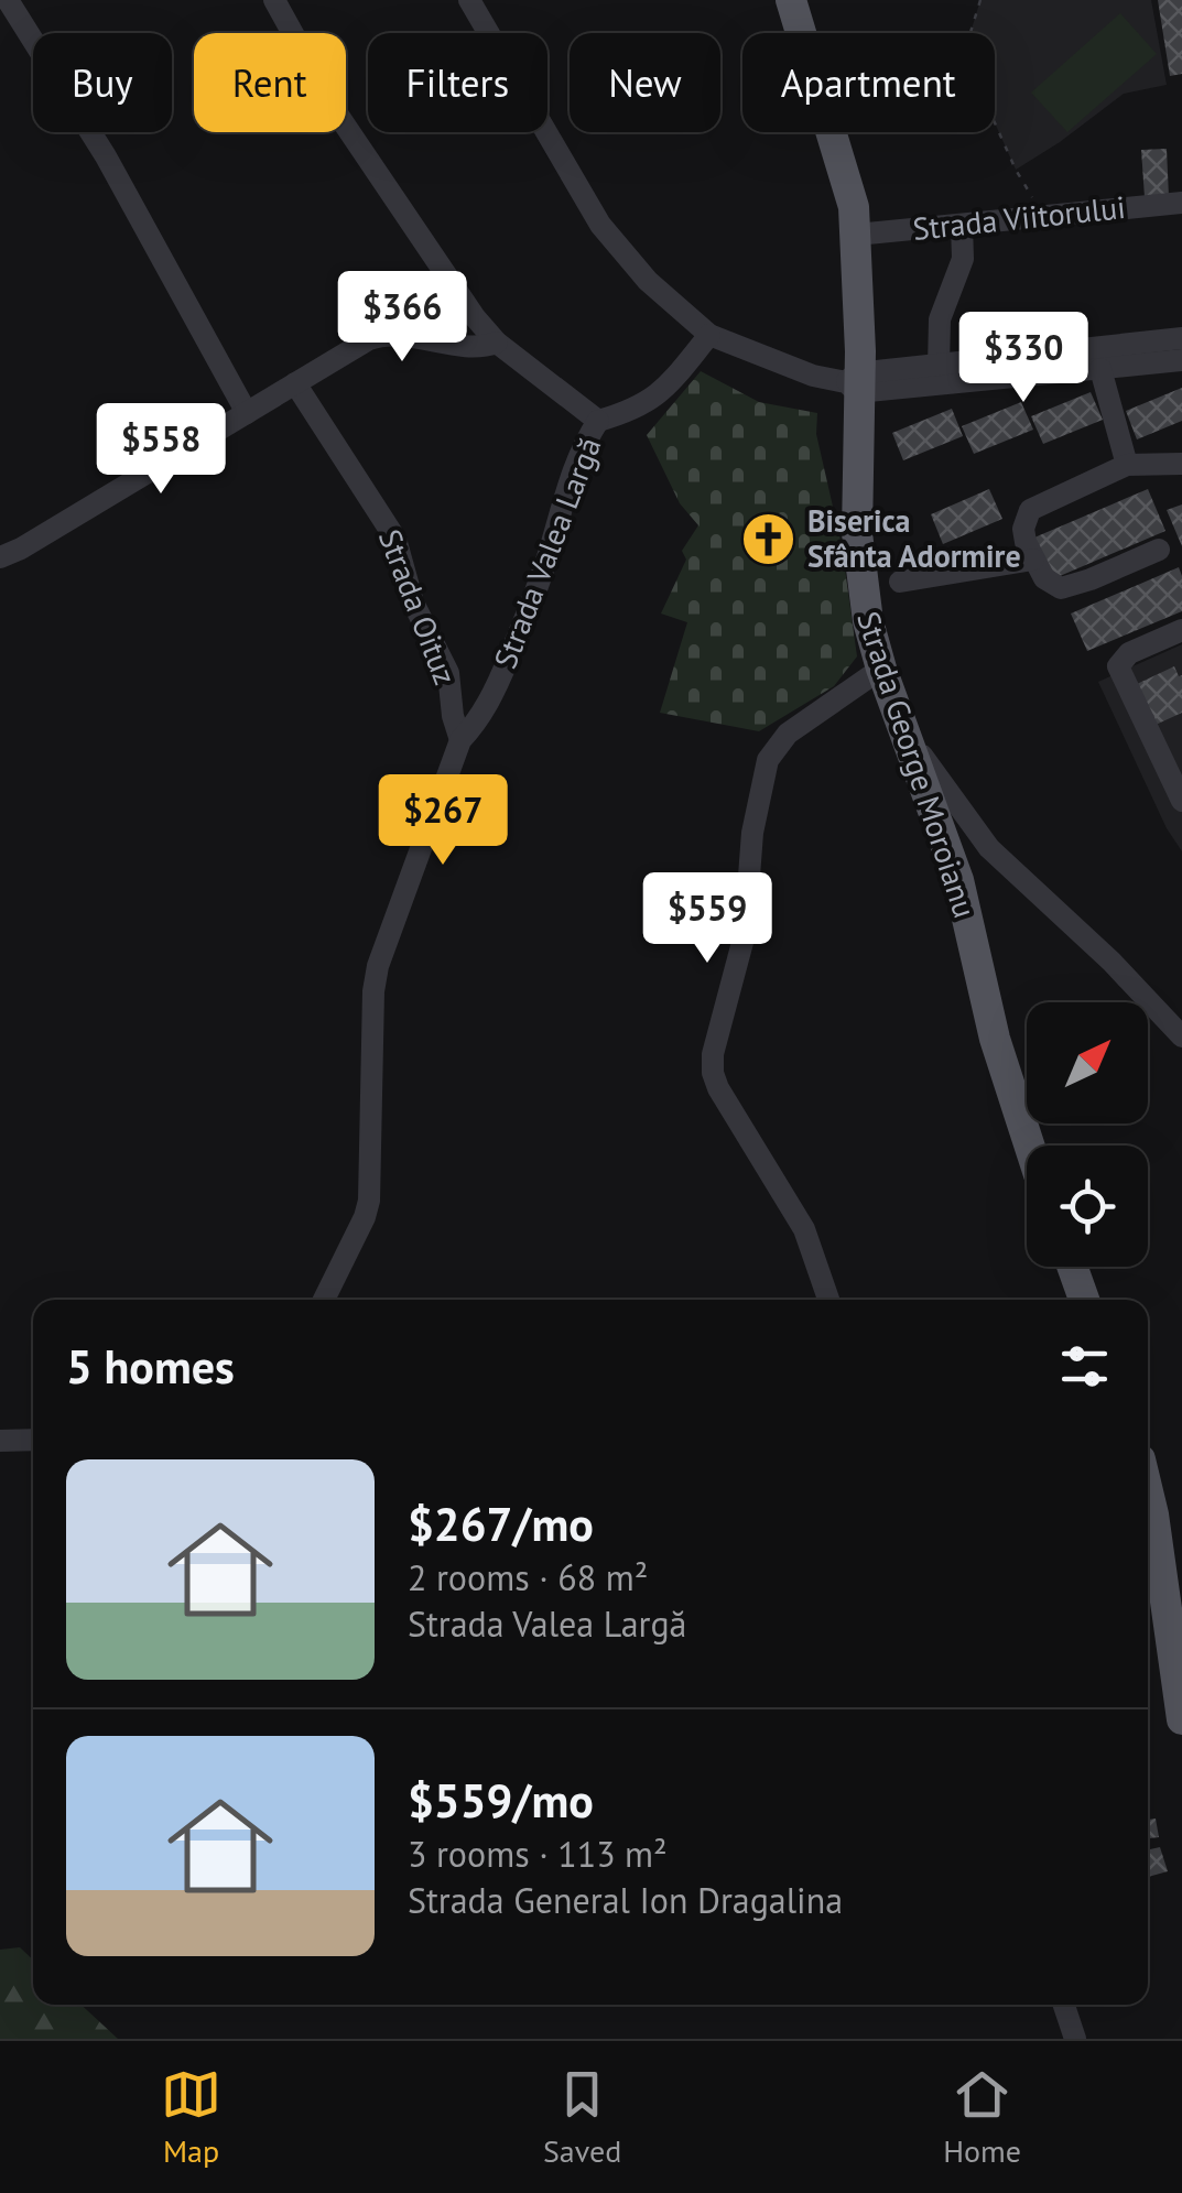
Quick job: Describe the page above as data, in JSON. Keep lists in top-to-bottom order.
{
  "streets": {
    "main road": ["Strada George Moroianu"],
    "street": ["Strada Viitorului", "Strada Valea Largă", "Strada Oituz"]
  },
  "crossings": [
    ["Strada Viitorului", "Strada George Moroianu"],
    ["Strada Valea Largă", "Strada Oituz"]
  ],
  "places": {
    "church": ["Biserica Sfânta Adormire"]
  },
  "north": "top right",
  "page": {
    "chip": [
      "Buy",
      "Rent",
      "Filters",
      "New",
      "Apartment"
    ],
    "price": [
      "$366",
      "$330",
      "$558",
      "$267",
      "$559"
    ],
    "heading": "5 homes",
    "list": [
      {
        "name": "$267/mo",
        "note": "2 rooms · 68 m² · Strada Valea Largă"
      },
      {
        "name": "$559/mo",
        "note": "3 rooms · 113 m² · Strada General Ion Dragalina"
      }
    ],
    "tabs": ["Map", "Saved", "Home"]
  }
}
